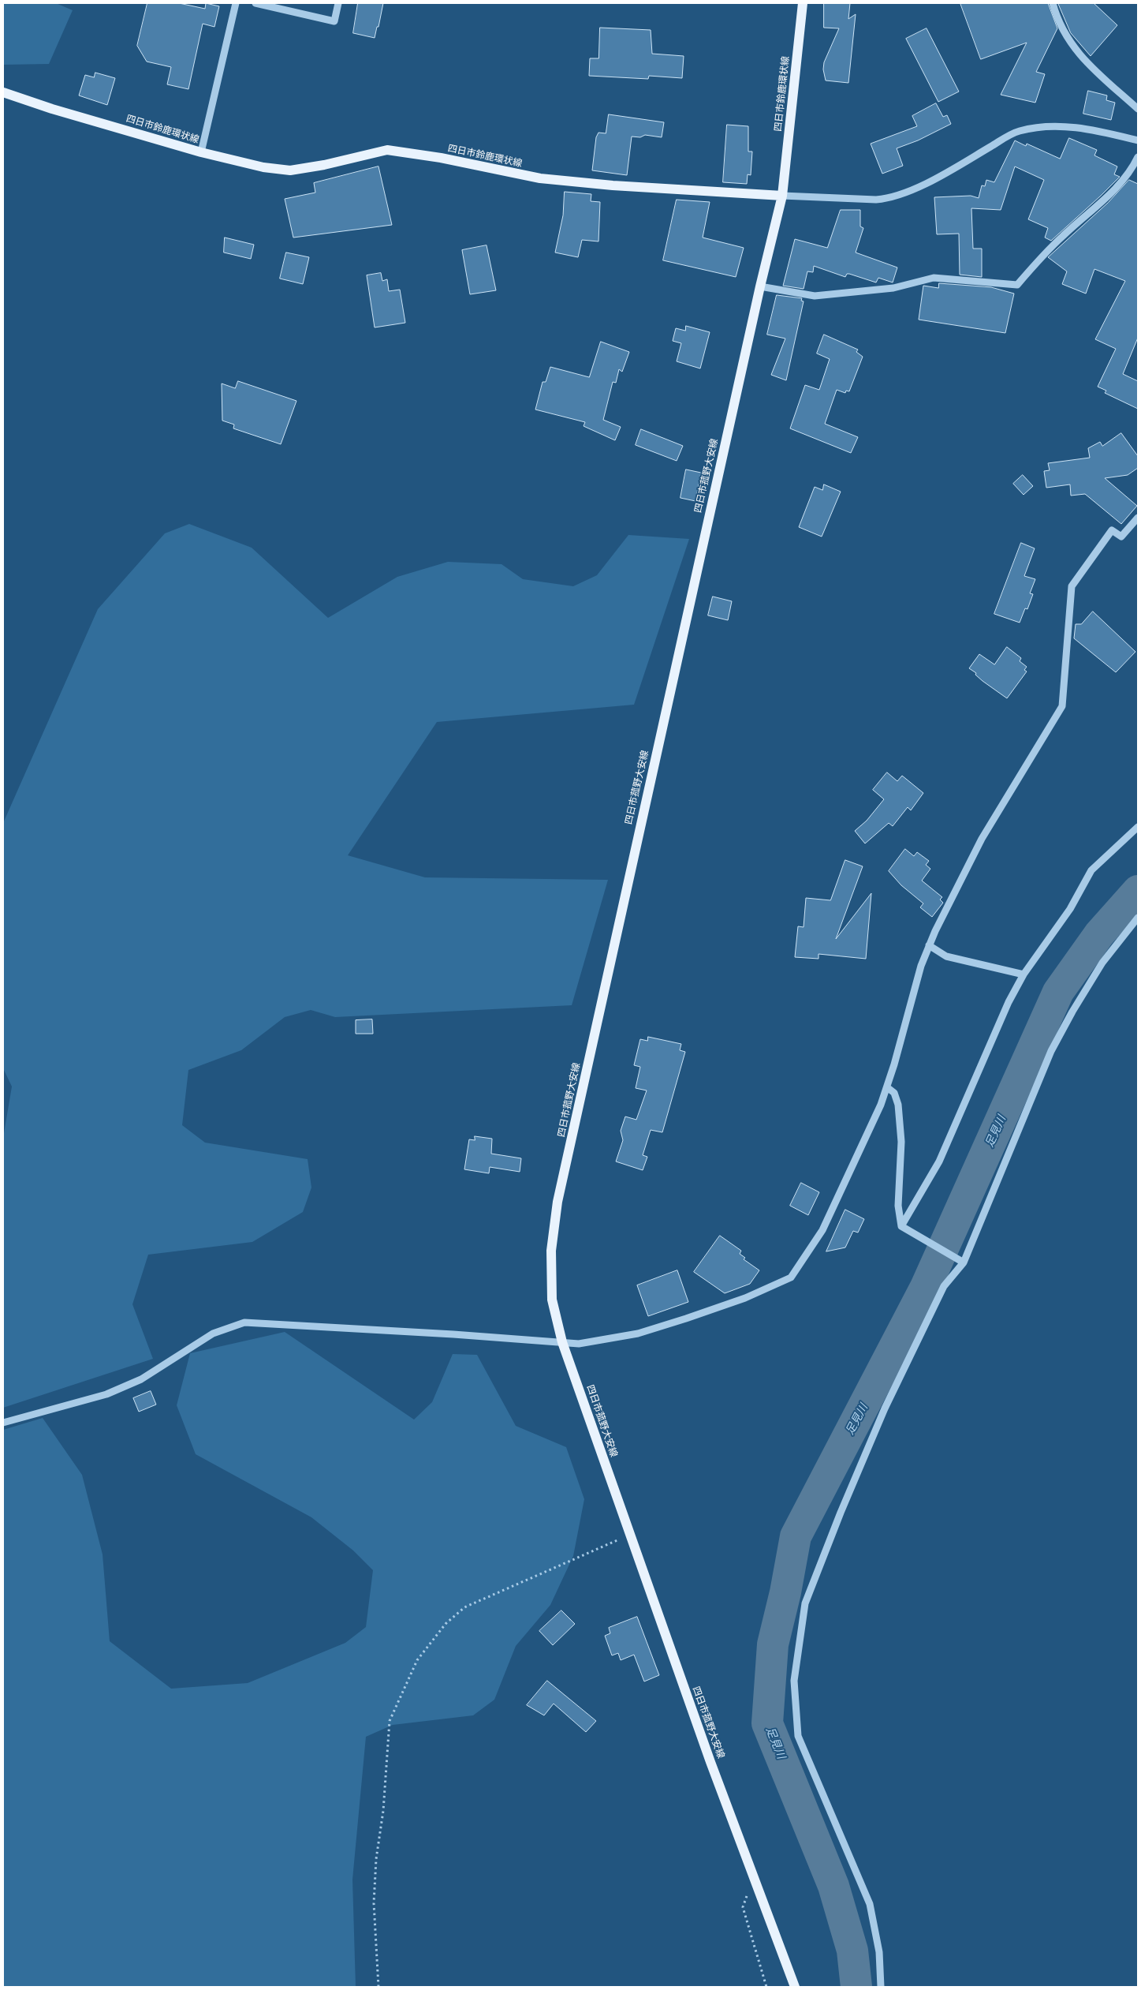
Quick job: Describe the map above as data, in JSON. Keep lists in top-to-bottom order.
{
  "streets": {
    "main road": ["四日市鈴鹿環状線", "四日市菰野大安線"]
  },
  "crossings": [
    ["四日市鈴鹿環状線", "四日市菰野大安線"]
  ],
  "water": ["足見川"]
}
